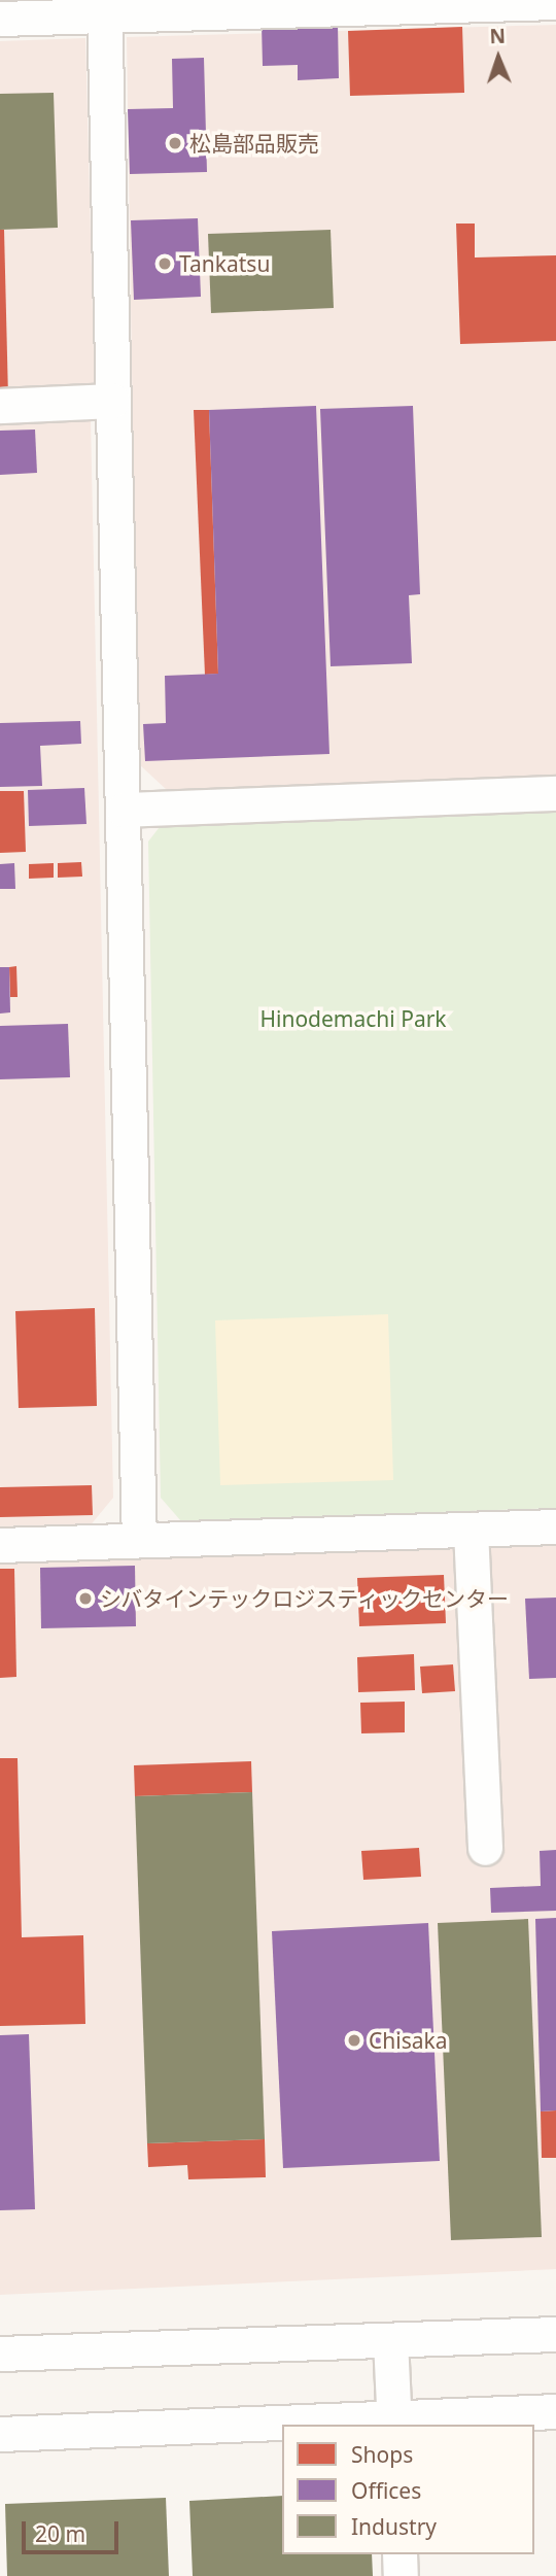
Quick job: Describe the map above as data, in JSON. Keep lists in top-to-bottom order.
{
  "parks": ["Hinodemachi Park"],
  "places": [
    "松島部品販売",
    "Tankatsu",
    "シバタインテックロジスティックセンター",
    "Chisaka"
  ],
  "legend": ["Shops", "Offices", "Industry"],
  "scale_bar": "20 m",
  "north": "top"
}
